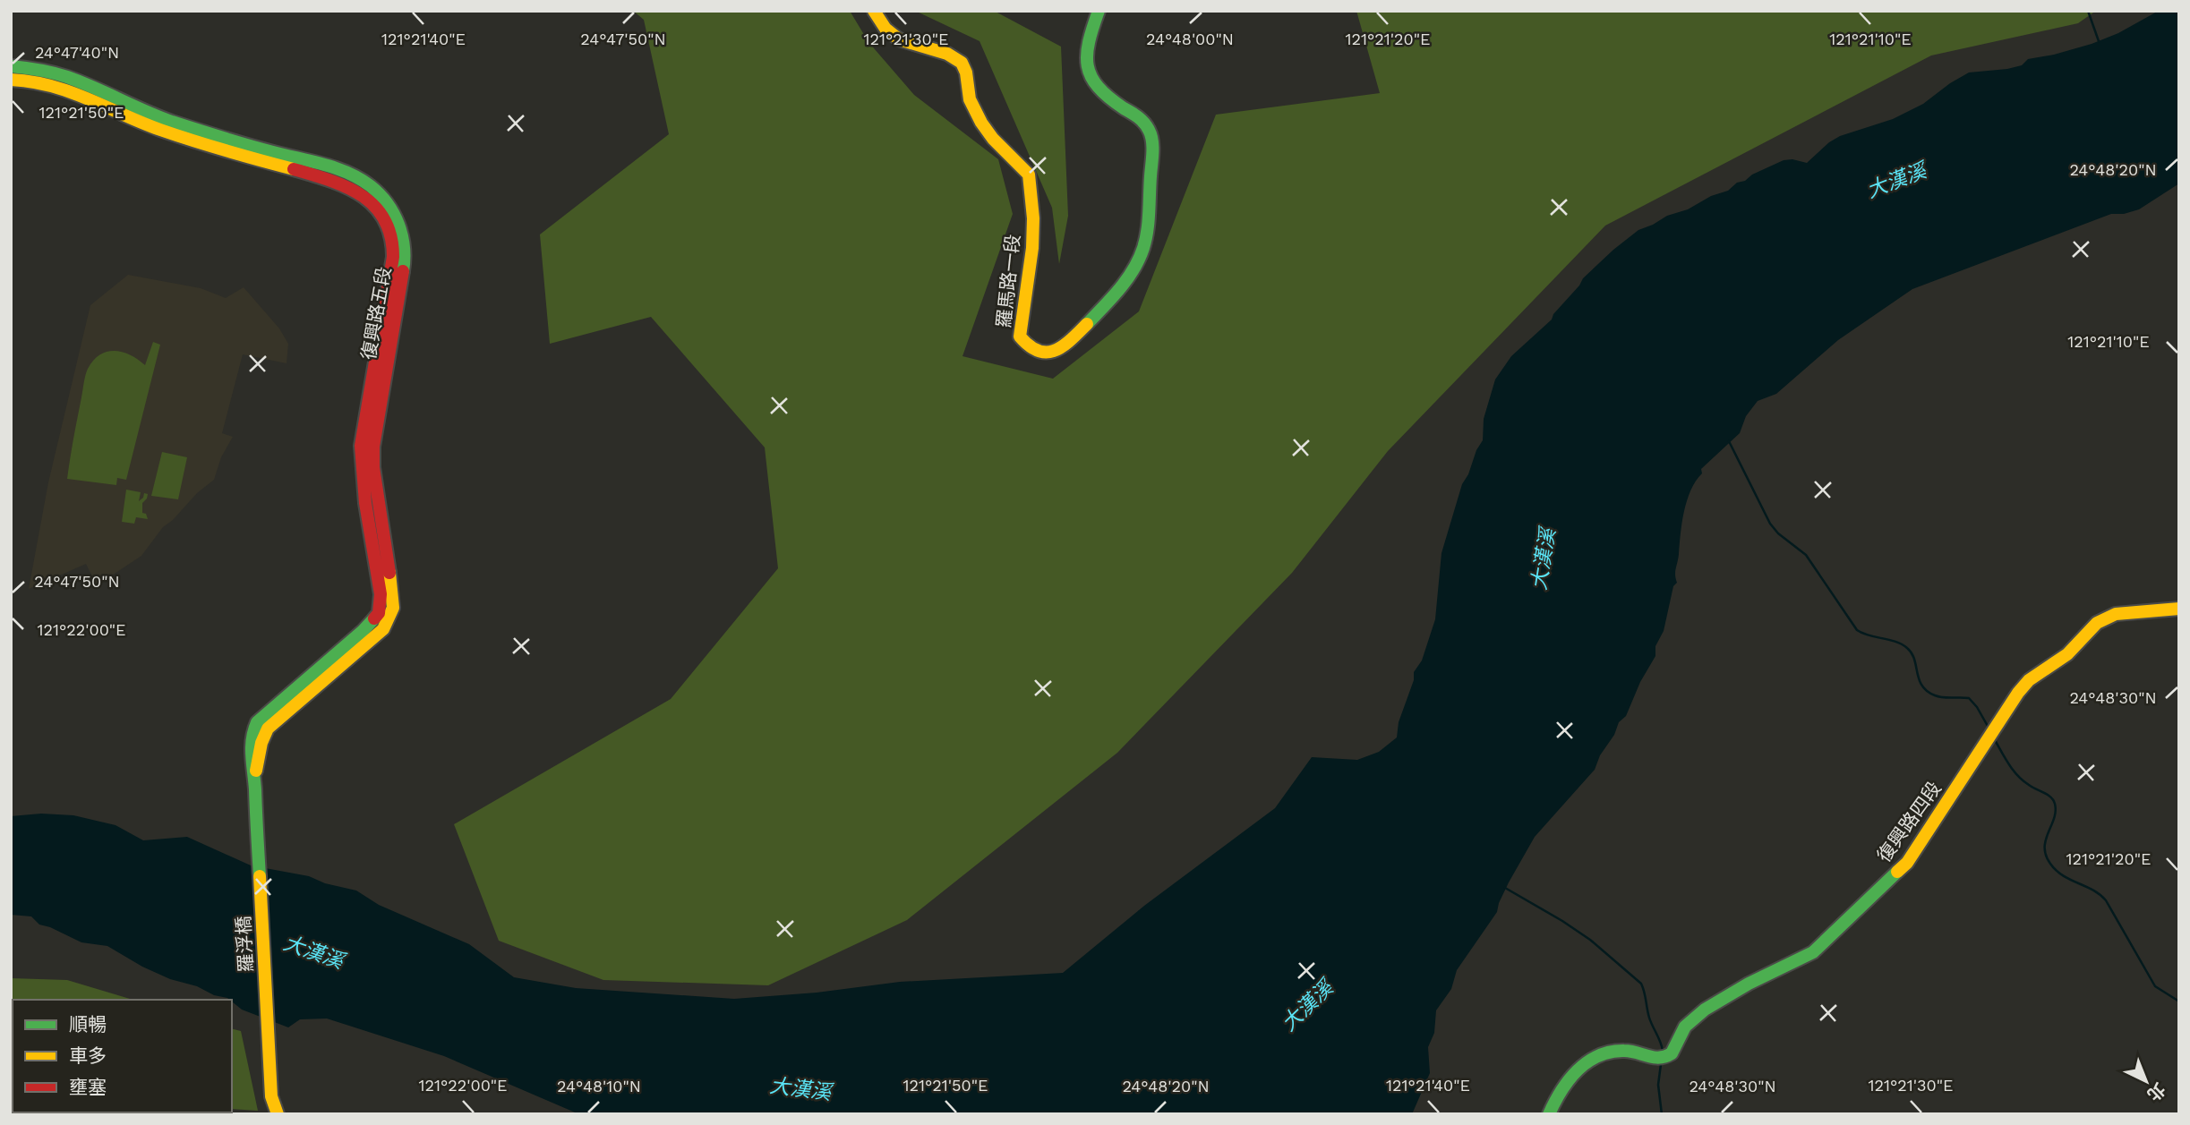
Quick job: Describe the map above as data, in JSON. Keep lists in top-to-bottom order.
{
  "streets": {
    "main road": [
      "羅馬路一段",
      "復興路五段",
      "復興路四段",
      "羅浮橋"
    ]
  },
  "crossings": [
    ["復興路五段", "羅浮橋"]
  ],
  "water": ["大漢溪"],
  "legend": ["順暢", "車多", "壅塞"],
  "north": "bottom right",
  "coordinates": [
    "24°47'50\"N",
    "24°48'00\"N",
    "121°21'40\"E",
    "121°21'30\"E",
    "121°21'20\"E",
    "121°21'10\"E",
    "24°47'40\"N",
    "121°21'50\"E",
    "24°48'20\"N",
    "121°22'00\"E",
    "24°48'30\"N",
    "24°48'10\"N"
  ]
}
